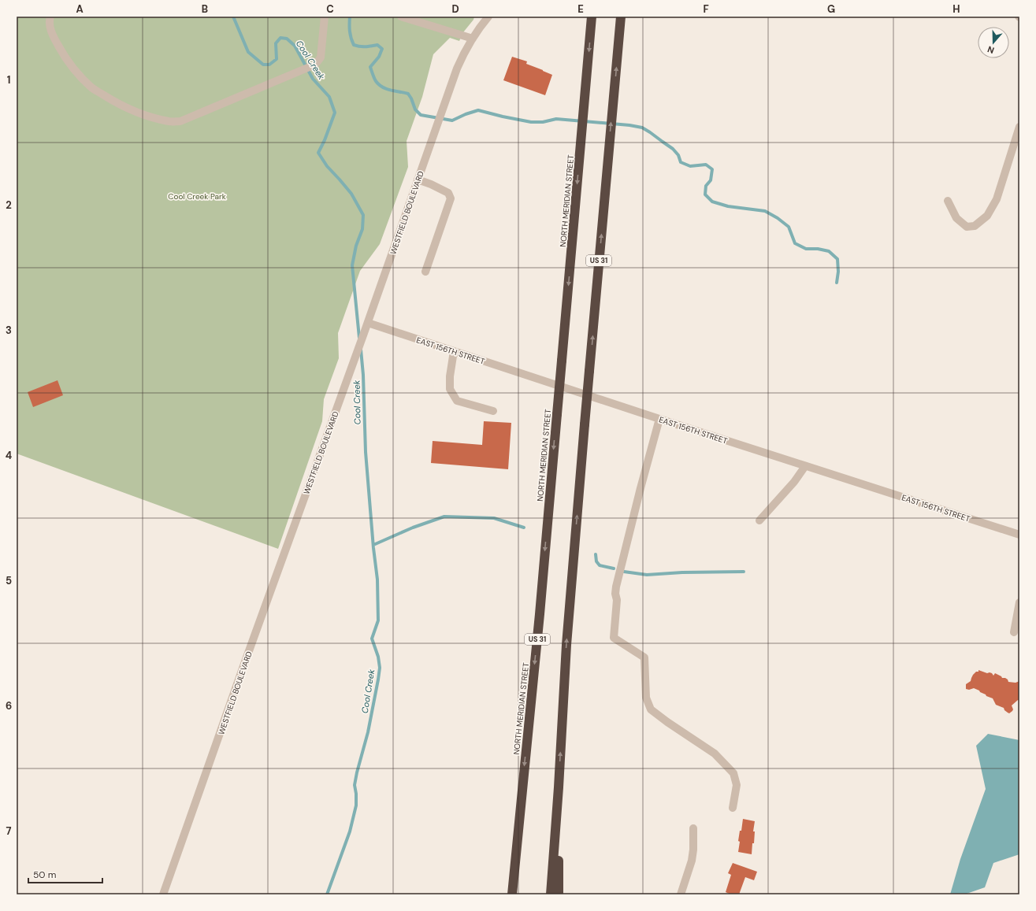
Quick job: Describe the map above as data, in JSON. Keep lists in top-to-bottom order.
{
  "streets": {
    "highway": ["NORTH MERIDIAN STREET", "US 31"],
    "street": ["WESTFIELD BOULEVARD", "EAST 156TH STREET"]
  },
  "crossings": [
    ["WESTFIELD BOULEVARD", "EAST 156TH STREET"]
  ],
  "water": ["Cool Creek"],
  "parks": ["Cool Creek Park"],
  "scale_bar": "50 m",
  "north": "bottom",
  "grid": {
    "columns": [
      "A",
      "B",
      "C",
      "D",
      "E",
      "F",
      "G",
      "H"
    ],
    "rows": [
      "1",
      "2",
      "3",
      "4",
      "5",
      "6",
      "7"
    ]
  }
}
